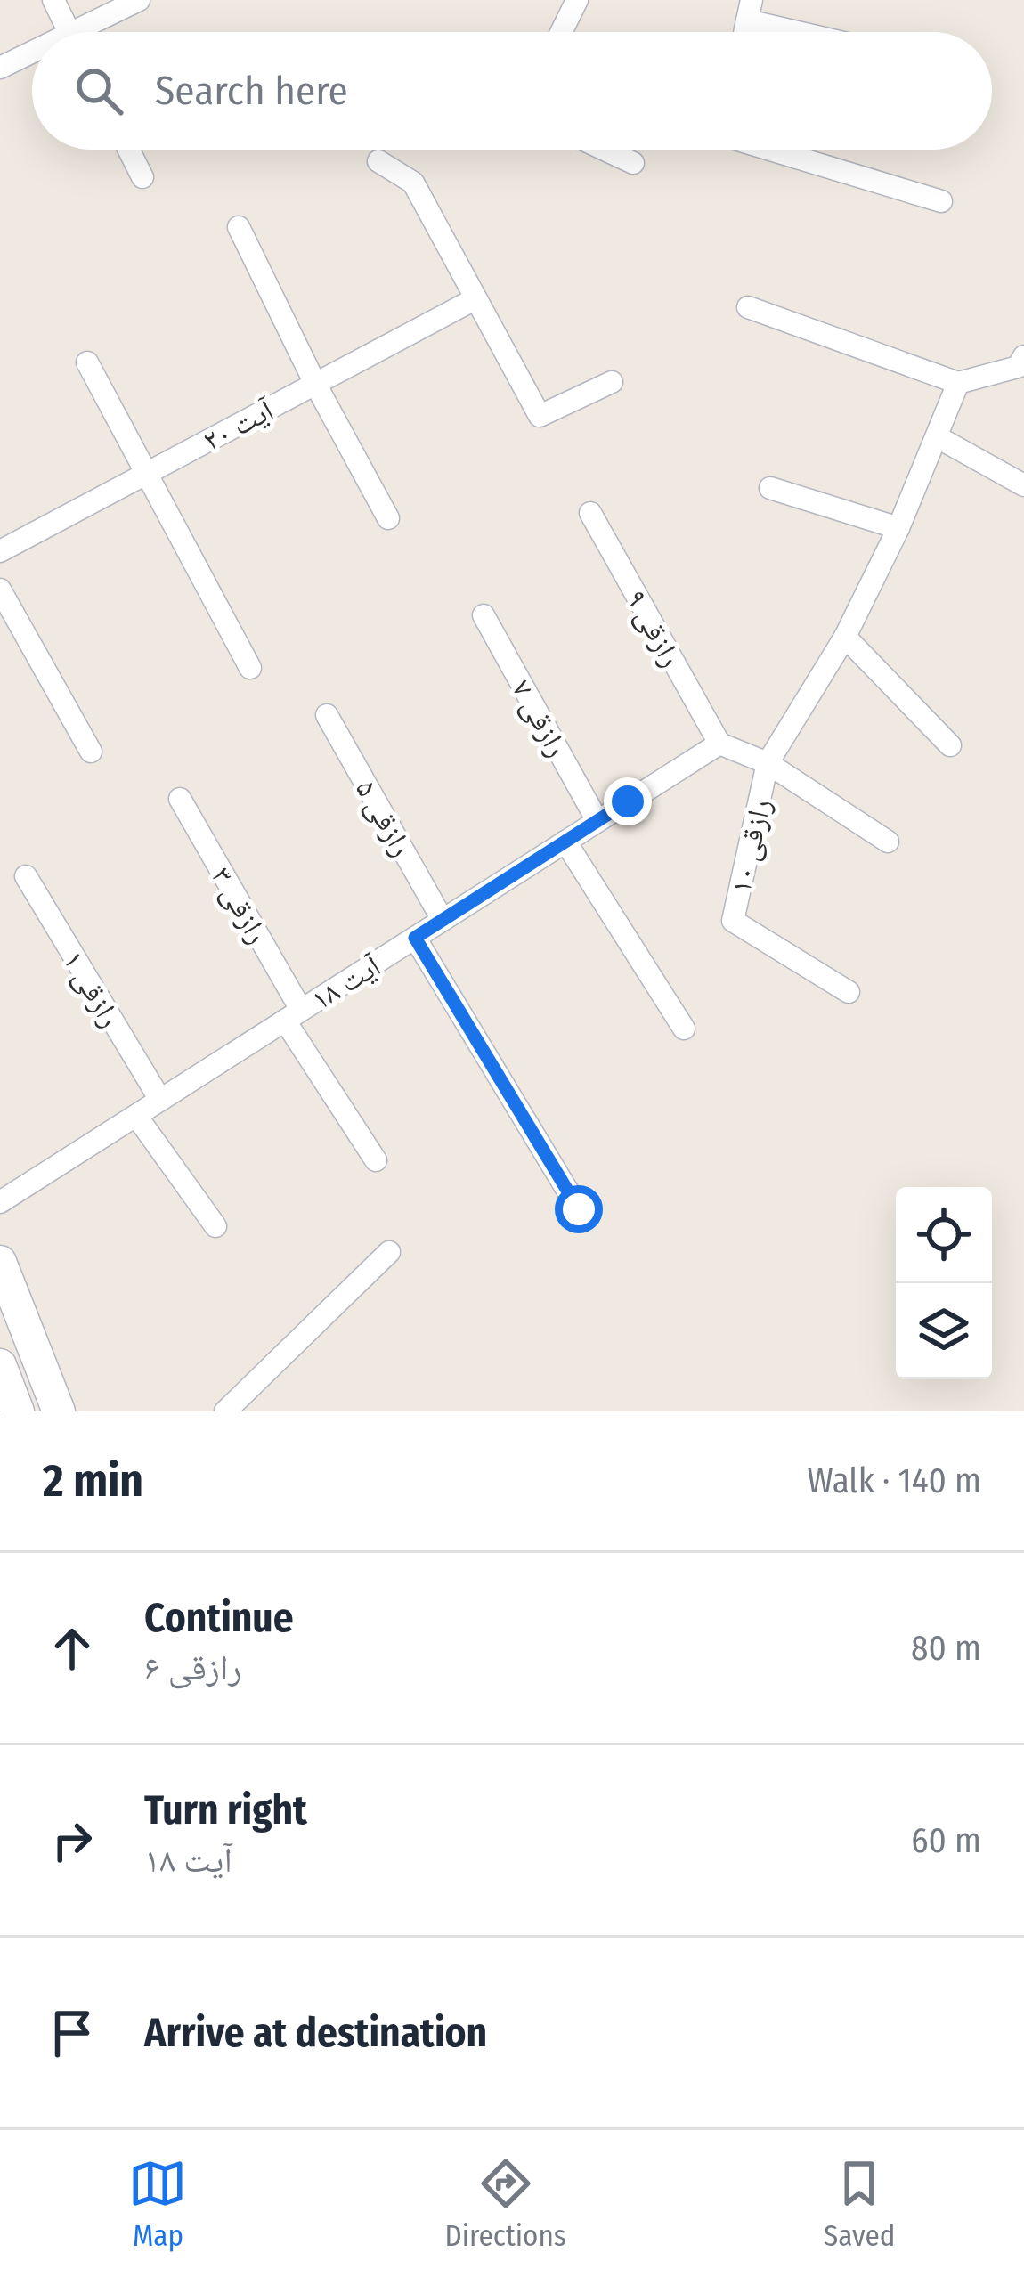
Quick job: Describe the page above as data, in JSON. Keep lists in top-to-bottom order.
{
  "streets": {
    "street": [
      "آیت ۲۰",
      "رازقی ۹",
      "رازقی ۷",
      "رازقی ۵",
      "رازقی ۱۰",
      "رازقی ۳",
      "آیت ۱۸",
      "رازقی ۱"
    ]
  },
  "crossings": [
    ["رازقی ۹", "آیت ۱۸"],
    ["رازقی ۷", "آیت ۱۸"],
    ["رازقی ۵", "آیت ۱۸"],
    ["رازقی ۳", "آیت ۱۸"],
    ["آیت ۱۸", "رازقی ۱"]
  ],
  "page": {
    "search": "Search here",
    "heading": ["2 min", "Walk · 140 m"],
    "list": [
      ["Continue", "رازقی ۶", "80 m"],
      ["Turn right", "آیت ۱۸", "60 m"],
      "Arrive at destination"
    ],
    "nav": ["Map", "Directions", "Saved"]
  }
}
